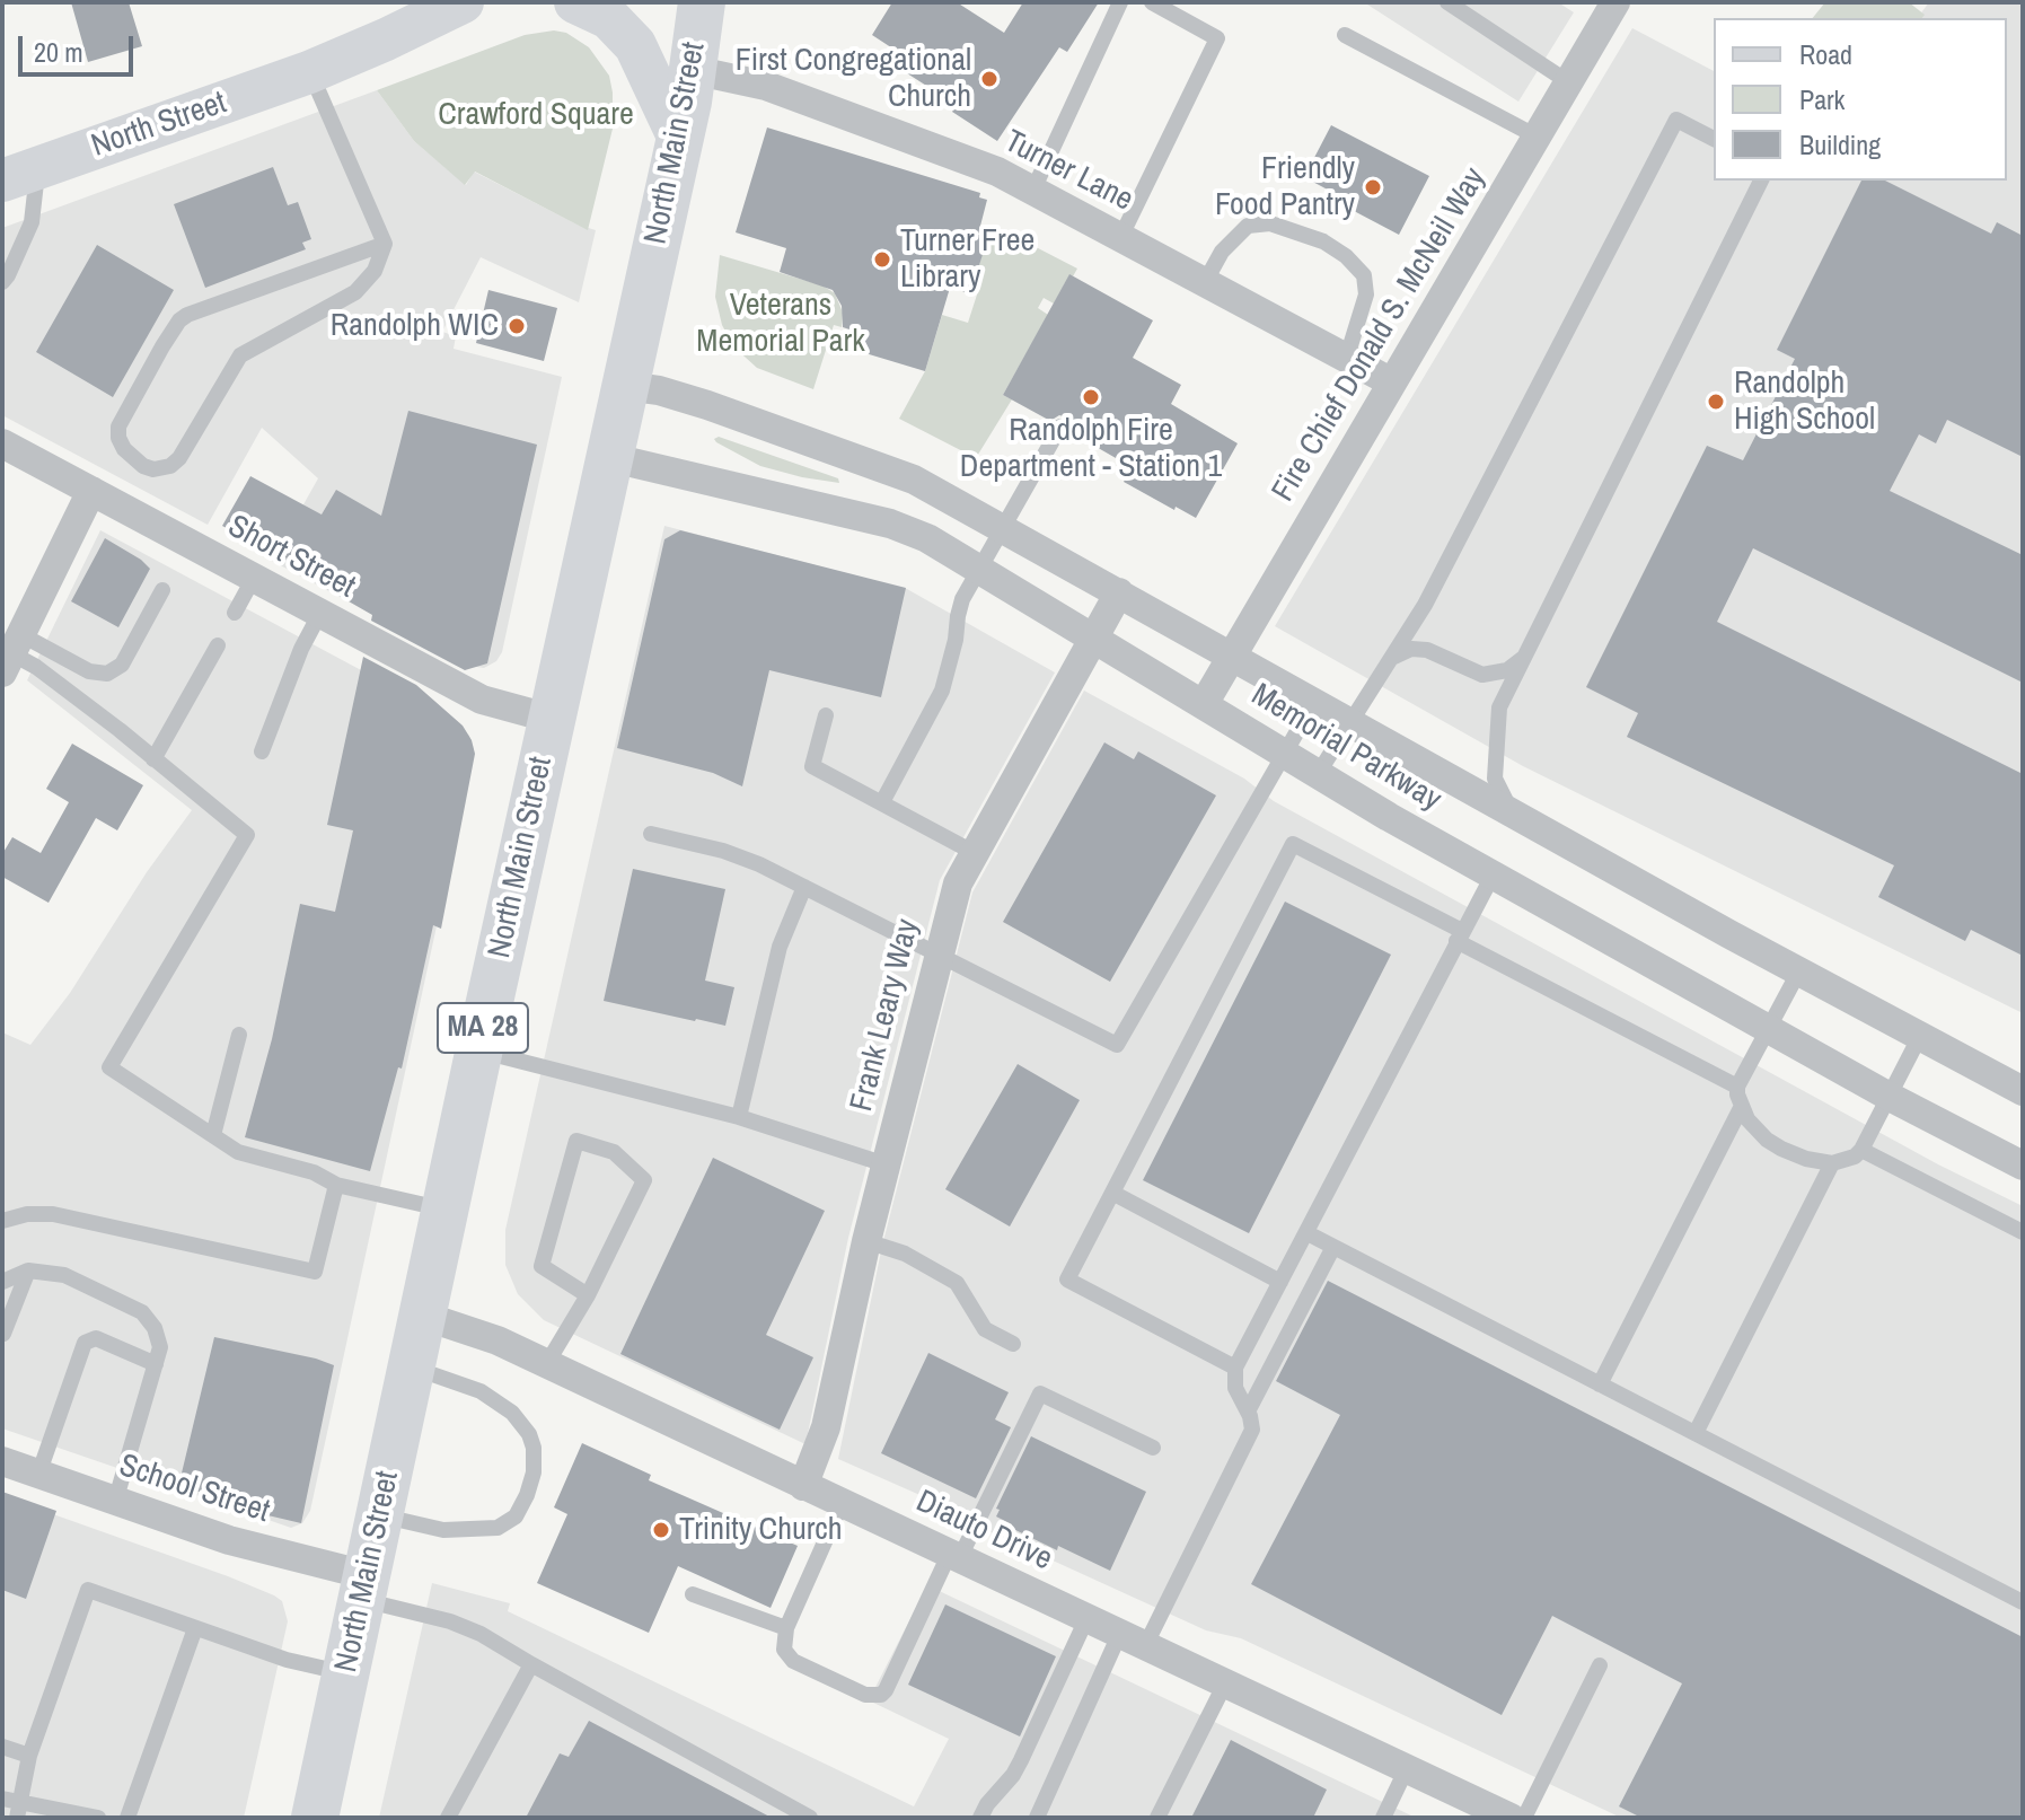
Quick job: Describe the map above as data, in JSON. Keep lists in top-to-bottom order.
{
  "streets": {
    "main road": ["North Street", "North Main Street", "MA 28"],
    "street": [
      "Turner Lane",
      "Fire Chief Donald S. McNeil Way",
      "Short Street",
      "Memorial Parkway",
      "Frank Leary Way",
      "School Street",
      "Diauto Drive"
    ]
  },
  "crossings": [
    ["North Main Street", "Turner Lane"],
    ["North Main Street", "Short Street"],
    ["North Main Street", "Memorial Parkway"],
    ["North Main Street", "School Street"],
    ["North Main Street", "Diauto Drive"],
    ["Turner Lane", "Fire Chief Donald S. McNeil Way"],
    ["Fire Chief Donald S. McNeil Way", "Memorial Parkway"],
    ["Memorial Parkway", "Frank Leary Way"],
    ["Frank Leary Way", "Diauto Drive"]
  ],
  "parks": ["Crawford Square", "Veterans Memorial Park"],
  "places": [
    "First Congregational Church",
    "Friendly Food Pantry",
    "Turner Free Library",
    "Randolph WIC",
    "Randolph Fire Department - Station 1",
    "Randolph High School",
    "Trinity Church"
  ],
  "legend": ["Road", "Park", "Building"],
  "scale_bar": "20 m"
}
